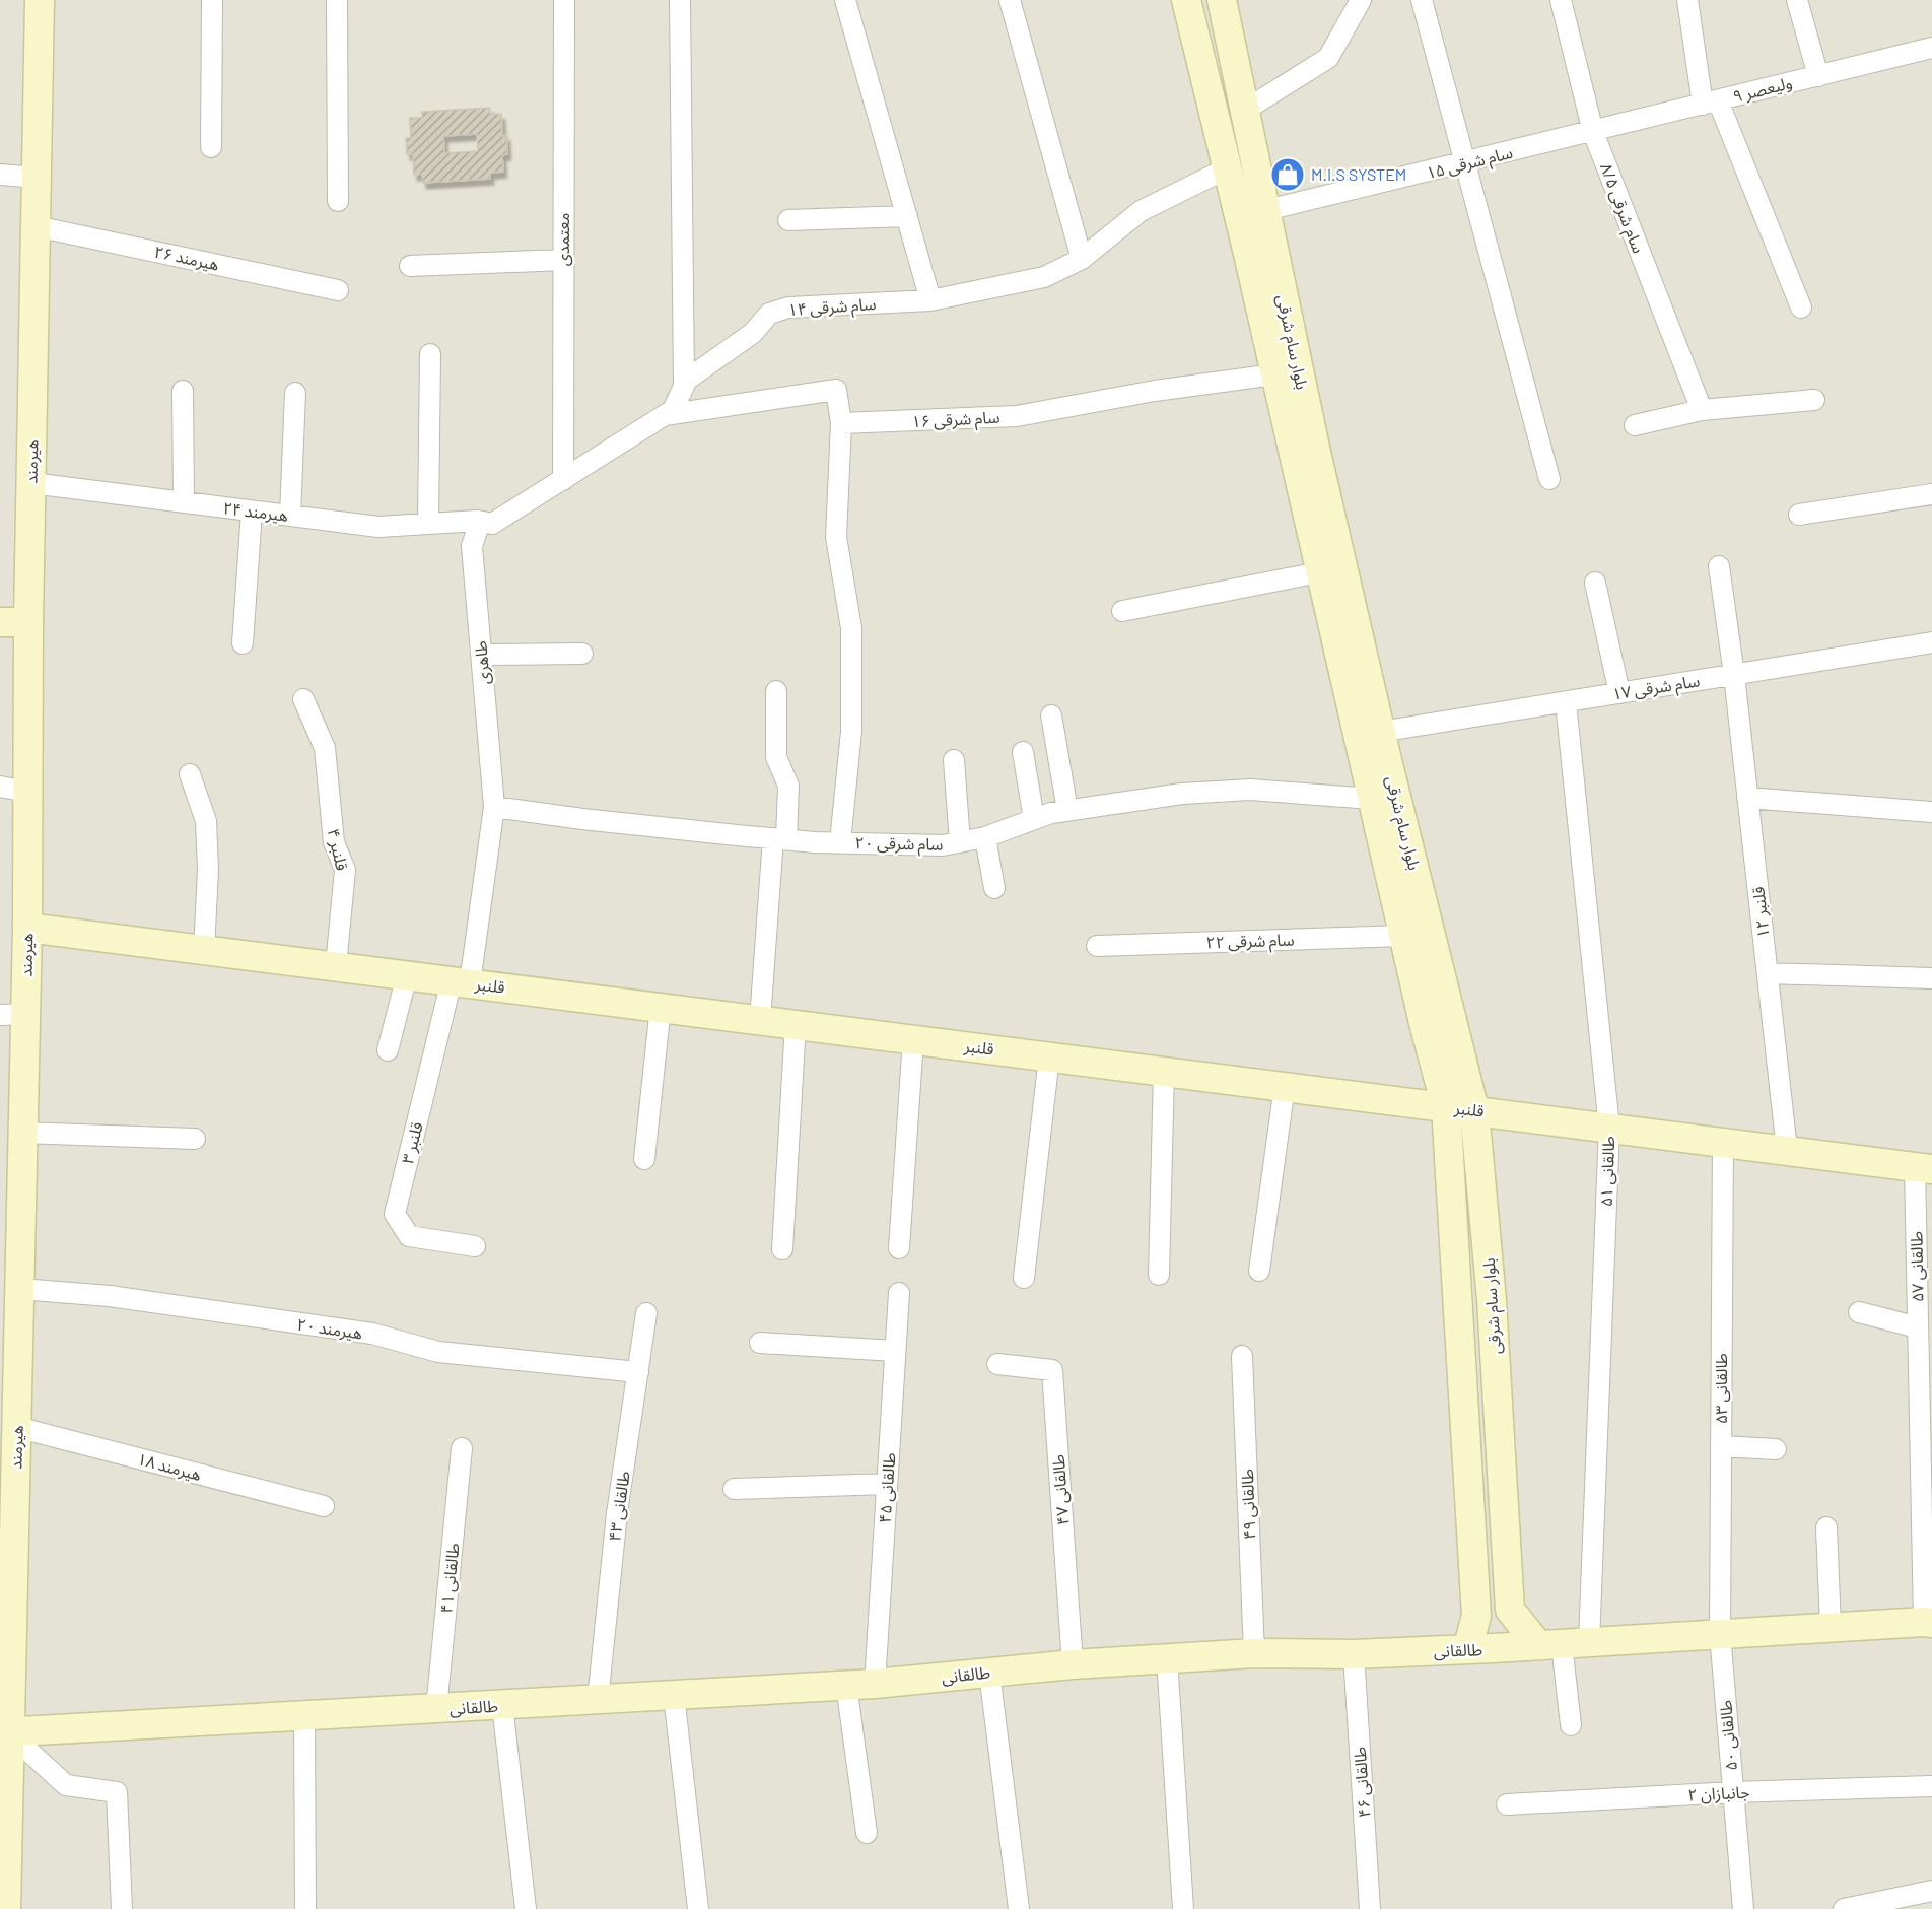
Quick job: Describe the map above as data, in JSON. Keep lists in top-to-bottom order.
{
  "streets": {
    "street": [
      "ولیعصر ۹",
      "سام شرقی ۱۵",
      "سام شرقی ۸/۵",
      "معتمدی",
      "هیرمند ۲۶",
      "سام شرقی ۱۴",
      "بلوار سام شرقی",
      "سام شرقی ۱۶",
      "هیرمند",
      "هیرمند ۲۴",
      "طاهری",
      "سام شرقی ۱۷",
      "سام شرقی ۲۰",
      "قلنبر ۴",
      "قلنبر ۱۲",
      "سام شرقی ۲۲",
      "قلنبر",
      "قلنبر ۳",
      "طالقانی ۵۱",
      "طالقانی ۵۷",
      "هیرمند ۲۰",
      "طالقانی ۵۳",
      "هیرمند ۱۸",
      "طالقانی ۴۵",
      "طالقانی ۴۷",
      "طالقانی ۴۹",
      "طالقانی ۴۳",
      "طالقانی ۴۱",
      "طالقانی",
      "طالقانی ۵۰",
      "طالقانی ۴۶",
      "جانبازان ۲"
    ]
  },
  "crossings": [
    ["ولیعصر ۹", "سام شرقی ۱۵"],
    ["ولیعصر ۹", "سام شرقی ۸/۵"],
    ["سام شرقی ۱۵", "سام شرقی ۸/۵"],
    ["سام شرقی ۱۵", "بلوار سام شرقی"],
    ["معتمدی", "سام شرقی ۱۴"],
    ["هیرمند ۲۶", "هیرمند"],
    ["سام شرقی ۱۴", "بلوار سام شرقی"],
    ["سام شرقی ۱۴", "هیرمند ۲۴"],
    ["سام شرقی ۱۴", "طاهری"],
    ["بلوار سام شرقی", "سام شرقی ۱۶"],
    ["بلوار سام شرقی", "سام شرقی ۱۷"],
    ["بلوار سام شرقی", "سام شرقی ۲۰"],
    ["بلوار سام شرقی", "سام شرقی ۲۲"],
    ["بلوار سام شرقی", "قلنبر"],
    ["بلوار سام شرقی", "طالقانی ۵۱"],
    ["بلوار سام شرقی", "طالقانی"],
    ["هیرمند", "هیرمند ۲۴"],
    ["هیرمند", "قلنبر"],
    ["هیرمند", "هیرمند ۲۰"],
    ["هیرمند", "هیرمند ۱۸"],
    ["هیرمند", "طالقانی"],
    ["هیرمند ۲۴", "طاهری"],
    ["طاهری", "سام شرقی ۲۰"],
    ["طاهری", "قلنبر"],
    ["طاهری", "قلنبر ۳"],
    ["سام شرقی ۱۷", "قلنبر ۱۲"],
    ["سام شرقی ۱۷", "طالقانی ۵۱"],
    ["قلنبر ۴", "قلنبر"],
    ["قلنبر ۱۲", "قلنبر"],
    ["قلنبر", "قلنبر ۳"],
    ["قلنبر", "طالقانی ۵۱"],
    ["قلنبر", "طالقانی ۵۷"],
    ["قلنبر", "طالقانی ۵۳"],
    ["طالقانی ۵۱", "طالقانی"],
    ["طالقانی ۵۷", "طالقانی"],
    ["هیرمند ۲۰", "طالقانی ۴۳"],
    ["طالقانی ۵۳", "طالقانی"],
    ["طالقانی ۵۳", "طالقانی ۵۰"],
    ["طالقانی ۴۵", "طالقانی"],
    ["طالقانی ۴۷", "طالقانی"],
    ["طالقانی ۴۹", "طالقانی"],
    ["طالقانی ۴۳", "طالقانی"],
    ["طالقانی ۴۱", "طالقانی"],
    ["طالقانی", "طالقانی ۵۰"],
    ["طالقانی", "طالقانی ۴۶"],
    ["طالقانی ۵۰", "جانبازان ۲"]
  ],
  "places": {
    "shop": ["M.I.S SYSTEM"]
  }
}
